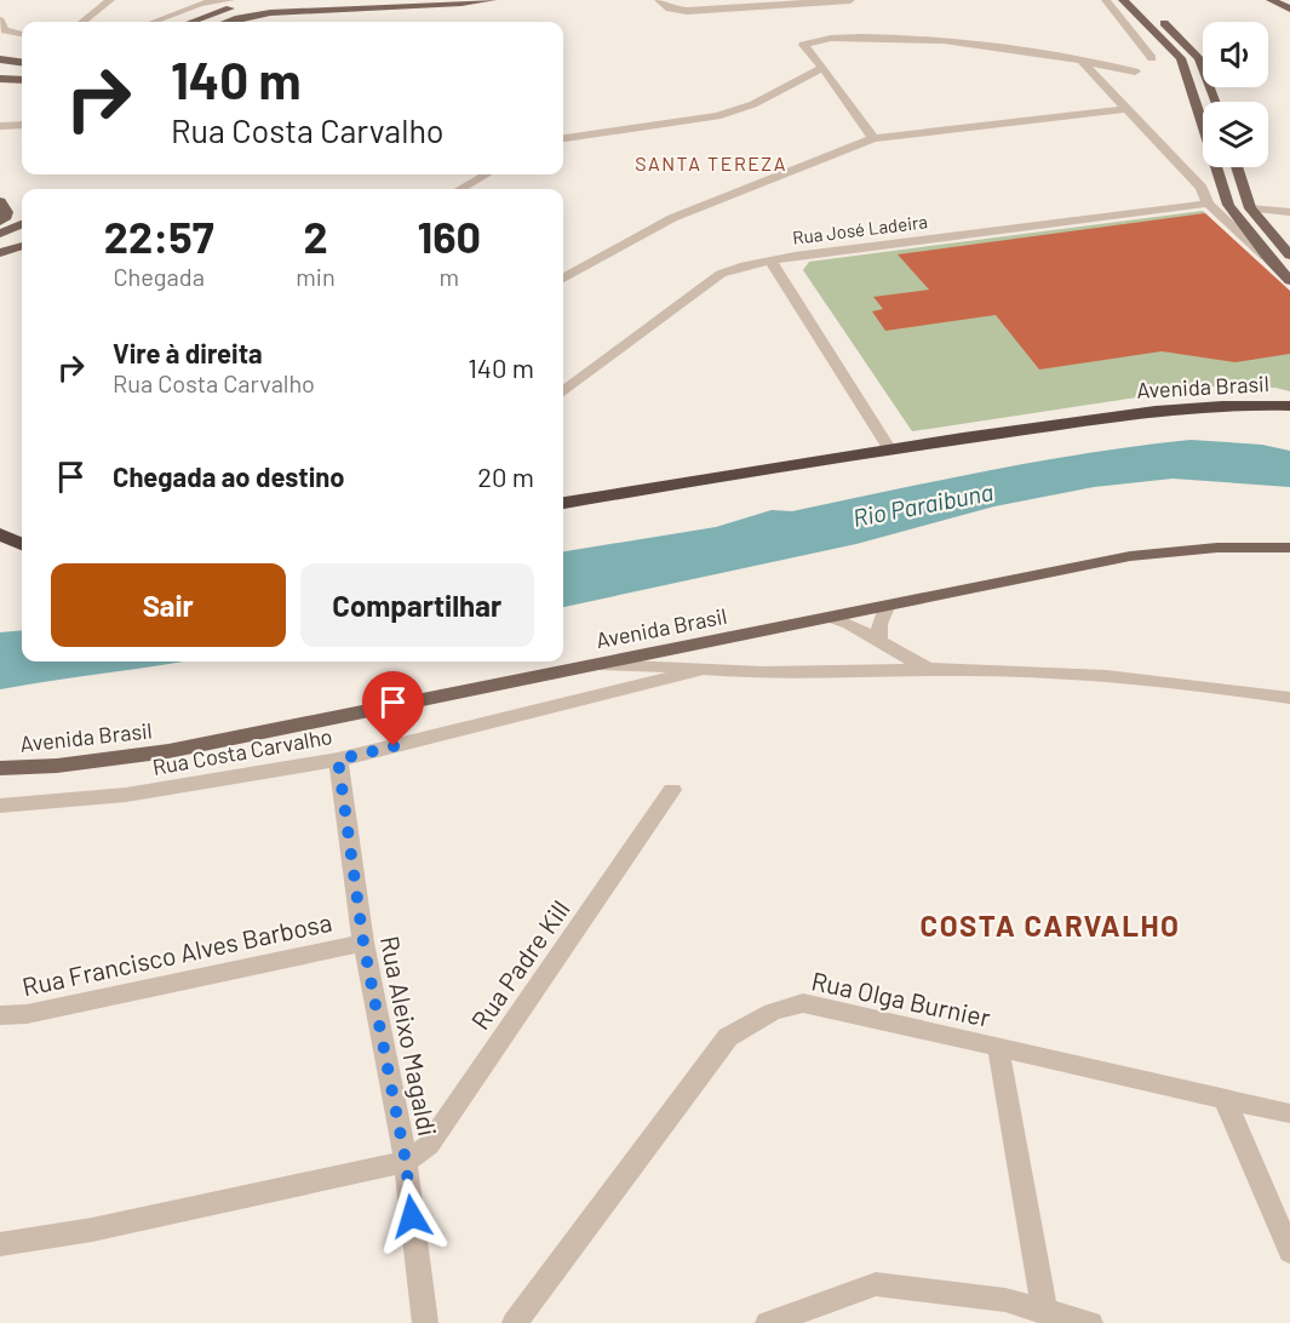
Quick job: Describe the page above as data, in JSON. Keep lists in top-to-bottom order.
{
  "streets": {
    "highway": ["Avenida Brasil"],
    "street": [
      "Rua José Ladeira",
      "Rua Costa Carvalho",
      "Rua Francisco Alves Barbosa",
      "Rua Padre Kill",
      "Rua Olga Burnier",
      "Rua Aleixo Magaldi"
    ]
  },
  "crossings": [
    ["Avenida Brasil", "Rua Costa Carvalho"],
    ["Rua Costa Carvalho", "Rua Aleixo Magaldi"],
    ["Rua Francisco Alves Barbosa", "Rua Aleixo Magaldi"],
    ["Rua Padre Kill", "Rua Aleixo Magaldi"]
  ],
  "districts": ["SANTA TEREZA", "COSTA CARVALHO"],
  "water": ["Rio Paraibuna"],
  "page": {
    "turn": ["140 m", "Rua Costa Carvalho"],
    "eta": [
      "22:57",
      "Chegada",
      "2",
      "min",
      "160",
      "m"
    ],
    "list": [
      {
        "name": "Vire à direita",
        "note": "Rua Costa Carvalho",
        "value": "140 m"
      },
      {
        "name": "Chegada ao destino",
        "value": "20 m"
      }
    ],
    "buttons": ["Sair", "Compartilhar"]
  }
}
